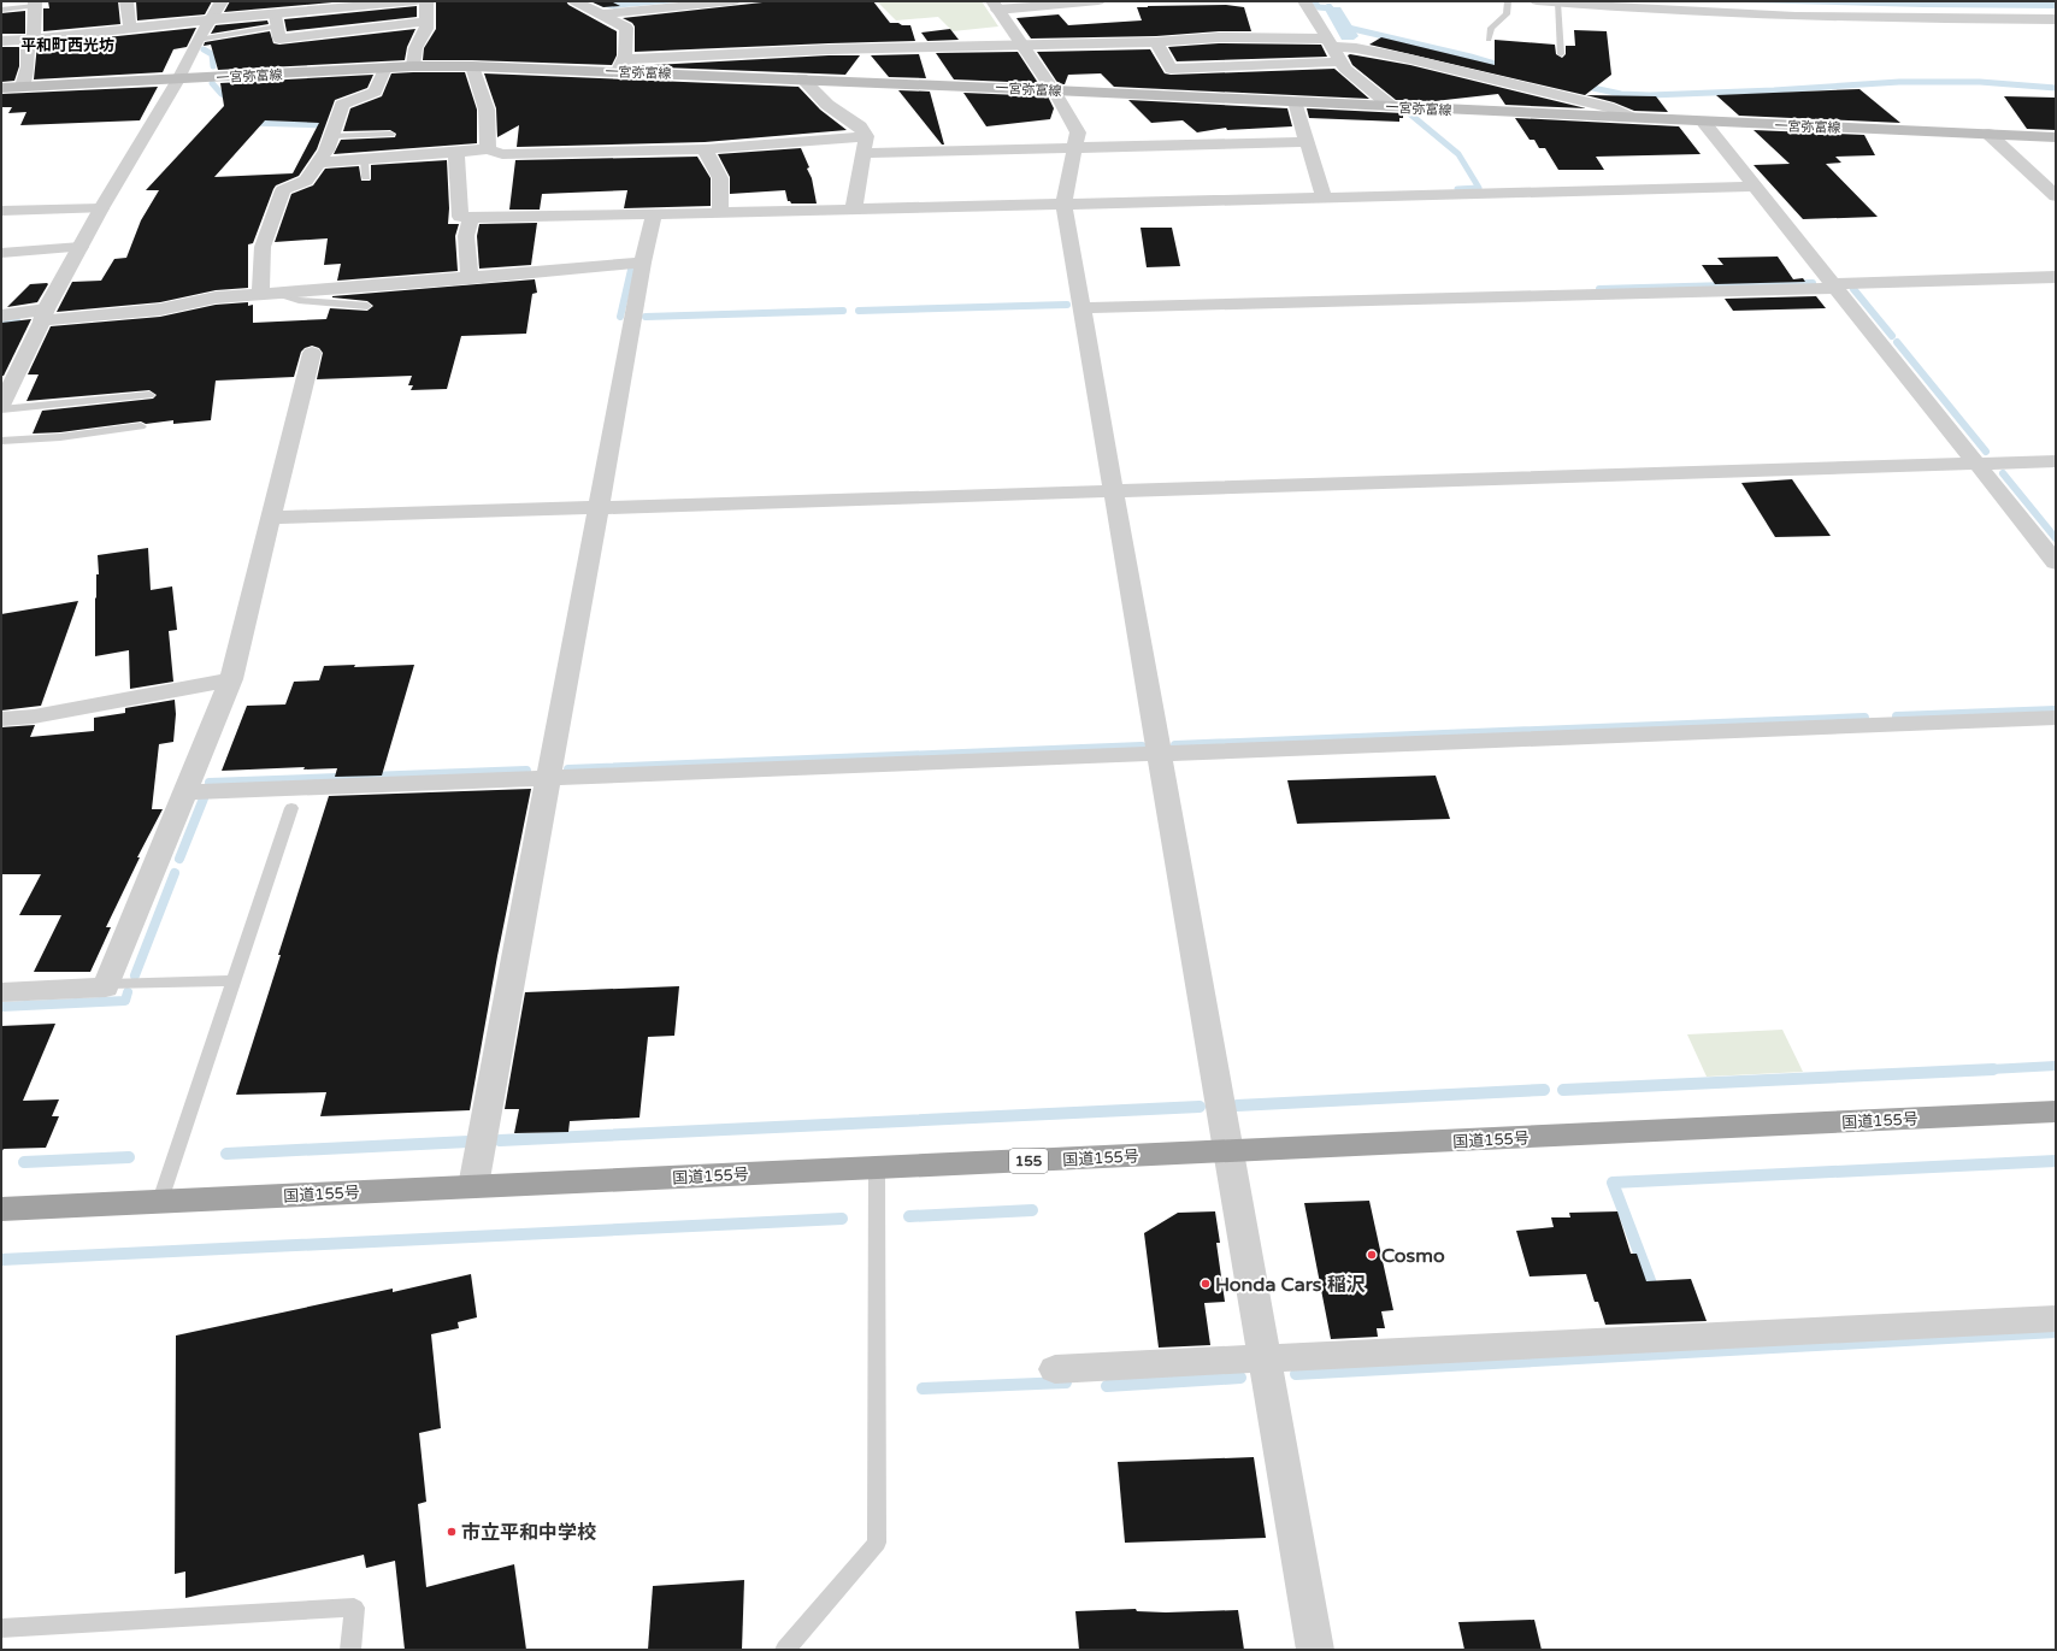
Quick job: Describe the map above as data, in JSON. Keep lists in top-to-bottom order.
{
  "streets": {
    "highway": ["国道155号", "155"],
    "main road": ["一宮弥富線"]
  },
  "districts": ["平和町西光坊"],
  "places": ["Cosmo", "Honda Cars 稲沢", "市立平和中学校"]
}
